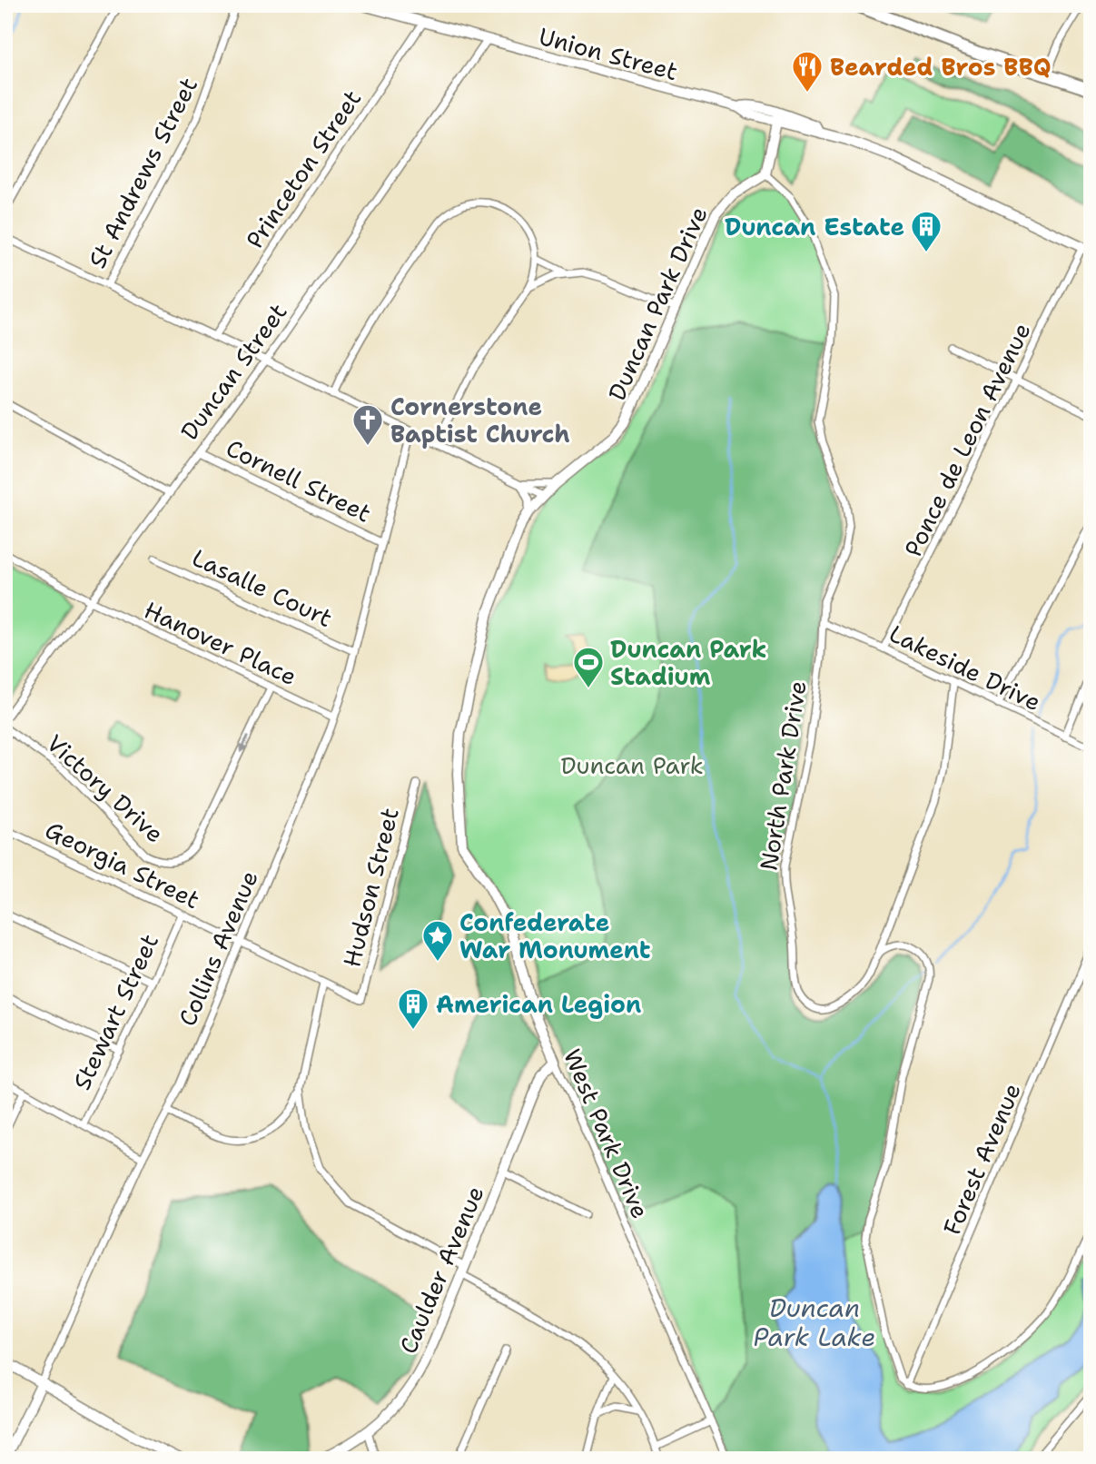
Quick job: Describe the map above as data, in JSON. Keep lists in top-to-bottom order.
{
  "streets": {
    "street": [
      "Union Street",
      "Princeton Street",
      "St Andrews Street",
      "Duncan Park Drive",
      "Duncan Street",
      "Ponce de Leon Avenue",
      "Cornell Street",
      "Lasalle Court",
      "Hanover Place",
      "Lakeside Drive",
      "North Park Drive",
      "Victory Drive",
      "Georgia Street",
      "Hudson Street",
      "Collins Avenue",
      "Stewart Street",
      "West Park Drive",
      "Forest Avenue",
      "Caulder Avenue"
    ]
  },
  "crossings": [
    ["Union Street", "Princeton Street"],
    ["Union Street", "Duncan Street"],
    ["Union Street", "Ponce de Leon Avenue"],
    ["Duncan Park Drive", "North Park Drive"],
    ["Duncan Park Drive", "West Park Drive"],
    ["Duncan Street", "Cornell Street"],
    ["Duncan Street", "Hanover Place"],
    ["Ponce de Leon Avenue", "Lakeside Drive"],
    ["Cornell Street", "Collins Avenue"],
    ["Lasalle Court", "Collins Avenue"],
    ["Hanover Place", "Victory Drive"],
    ["Hanover Place", "Collins Avenue"],
    ["Lakeside Drive", "North Park Drive"],
    ["Georgia Street", "Hudson Street"],
    ["Georgia Street", "Collins Avenue"],
    ["Georgia Street", "Stewart Street"],
    ["West Park Drive", "Caulder Avenue"]
  ],
  "water": ["Duncan Park Lake"],
  "parks": ["Duncan Park"],
  "places": {
    "restaurant": ["Bearded Bros BBQ"],
    "building": ["Duncan Estate", "American Legion"],
    "church": ["Cornerstone Baptist Church"],
    "sports": ["Duncan Park Stadium"],
    "place": ["Confederate War Monument"]
  }
}
